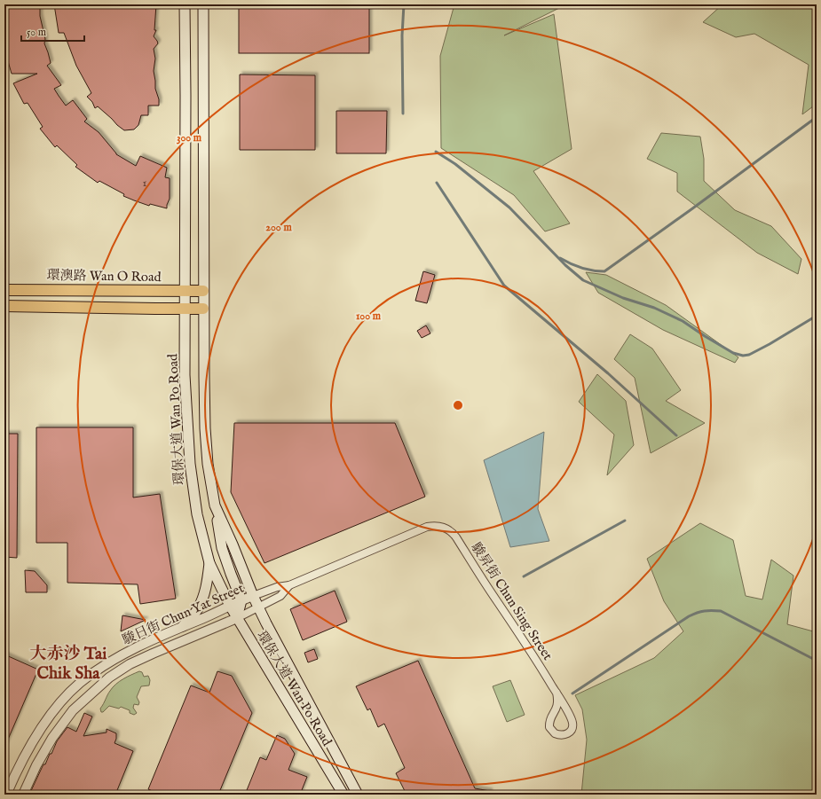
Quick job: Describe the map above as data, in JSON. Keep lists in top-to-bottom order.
{
  "streets": {
    "main road": ["環澳路 Wan O Road", "環保大道 Wan Po Road"],
    "street": ["駿昇街 Chun Sing Street", "駿日街 Chun Yat Street"]
  },
  "crossings": [
    ["環澳路 Wan O Road", "環保大道 Wan Po Road"],
    ["環保大道 Wan Po Road", "駿日街 Chun Yat Street"],
    ["駿昇街 Chun Sing Street", "駿日街 Chun Yat Street"]
  ],
  "districts": ["大赤沙 Tai Chik Sha"],
  "house_numbers": ["1"],
  "scale_bar": "50 m",
  "rings": ["300 m", "200 m", "100 m"]
}
